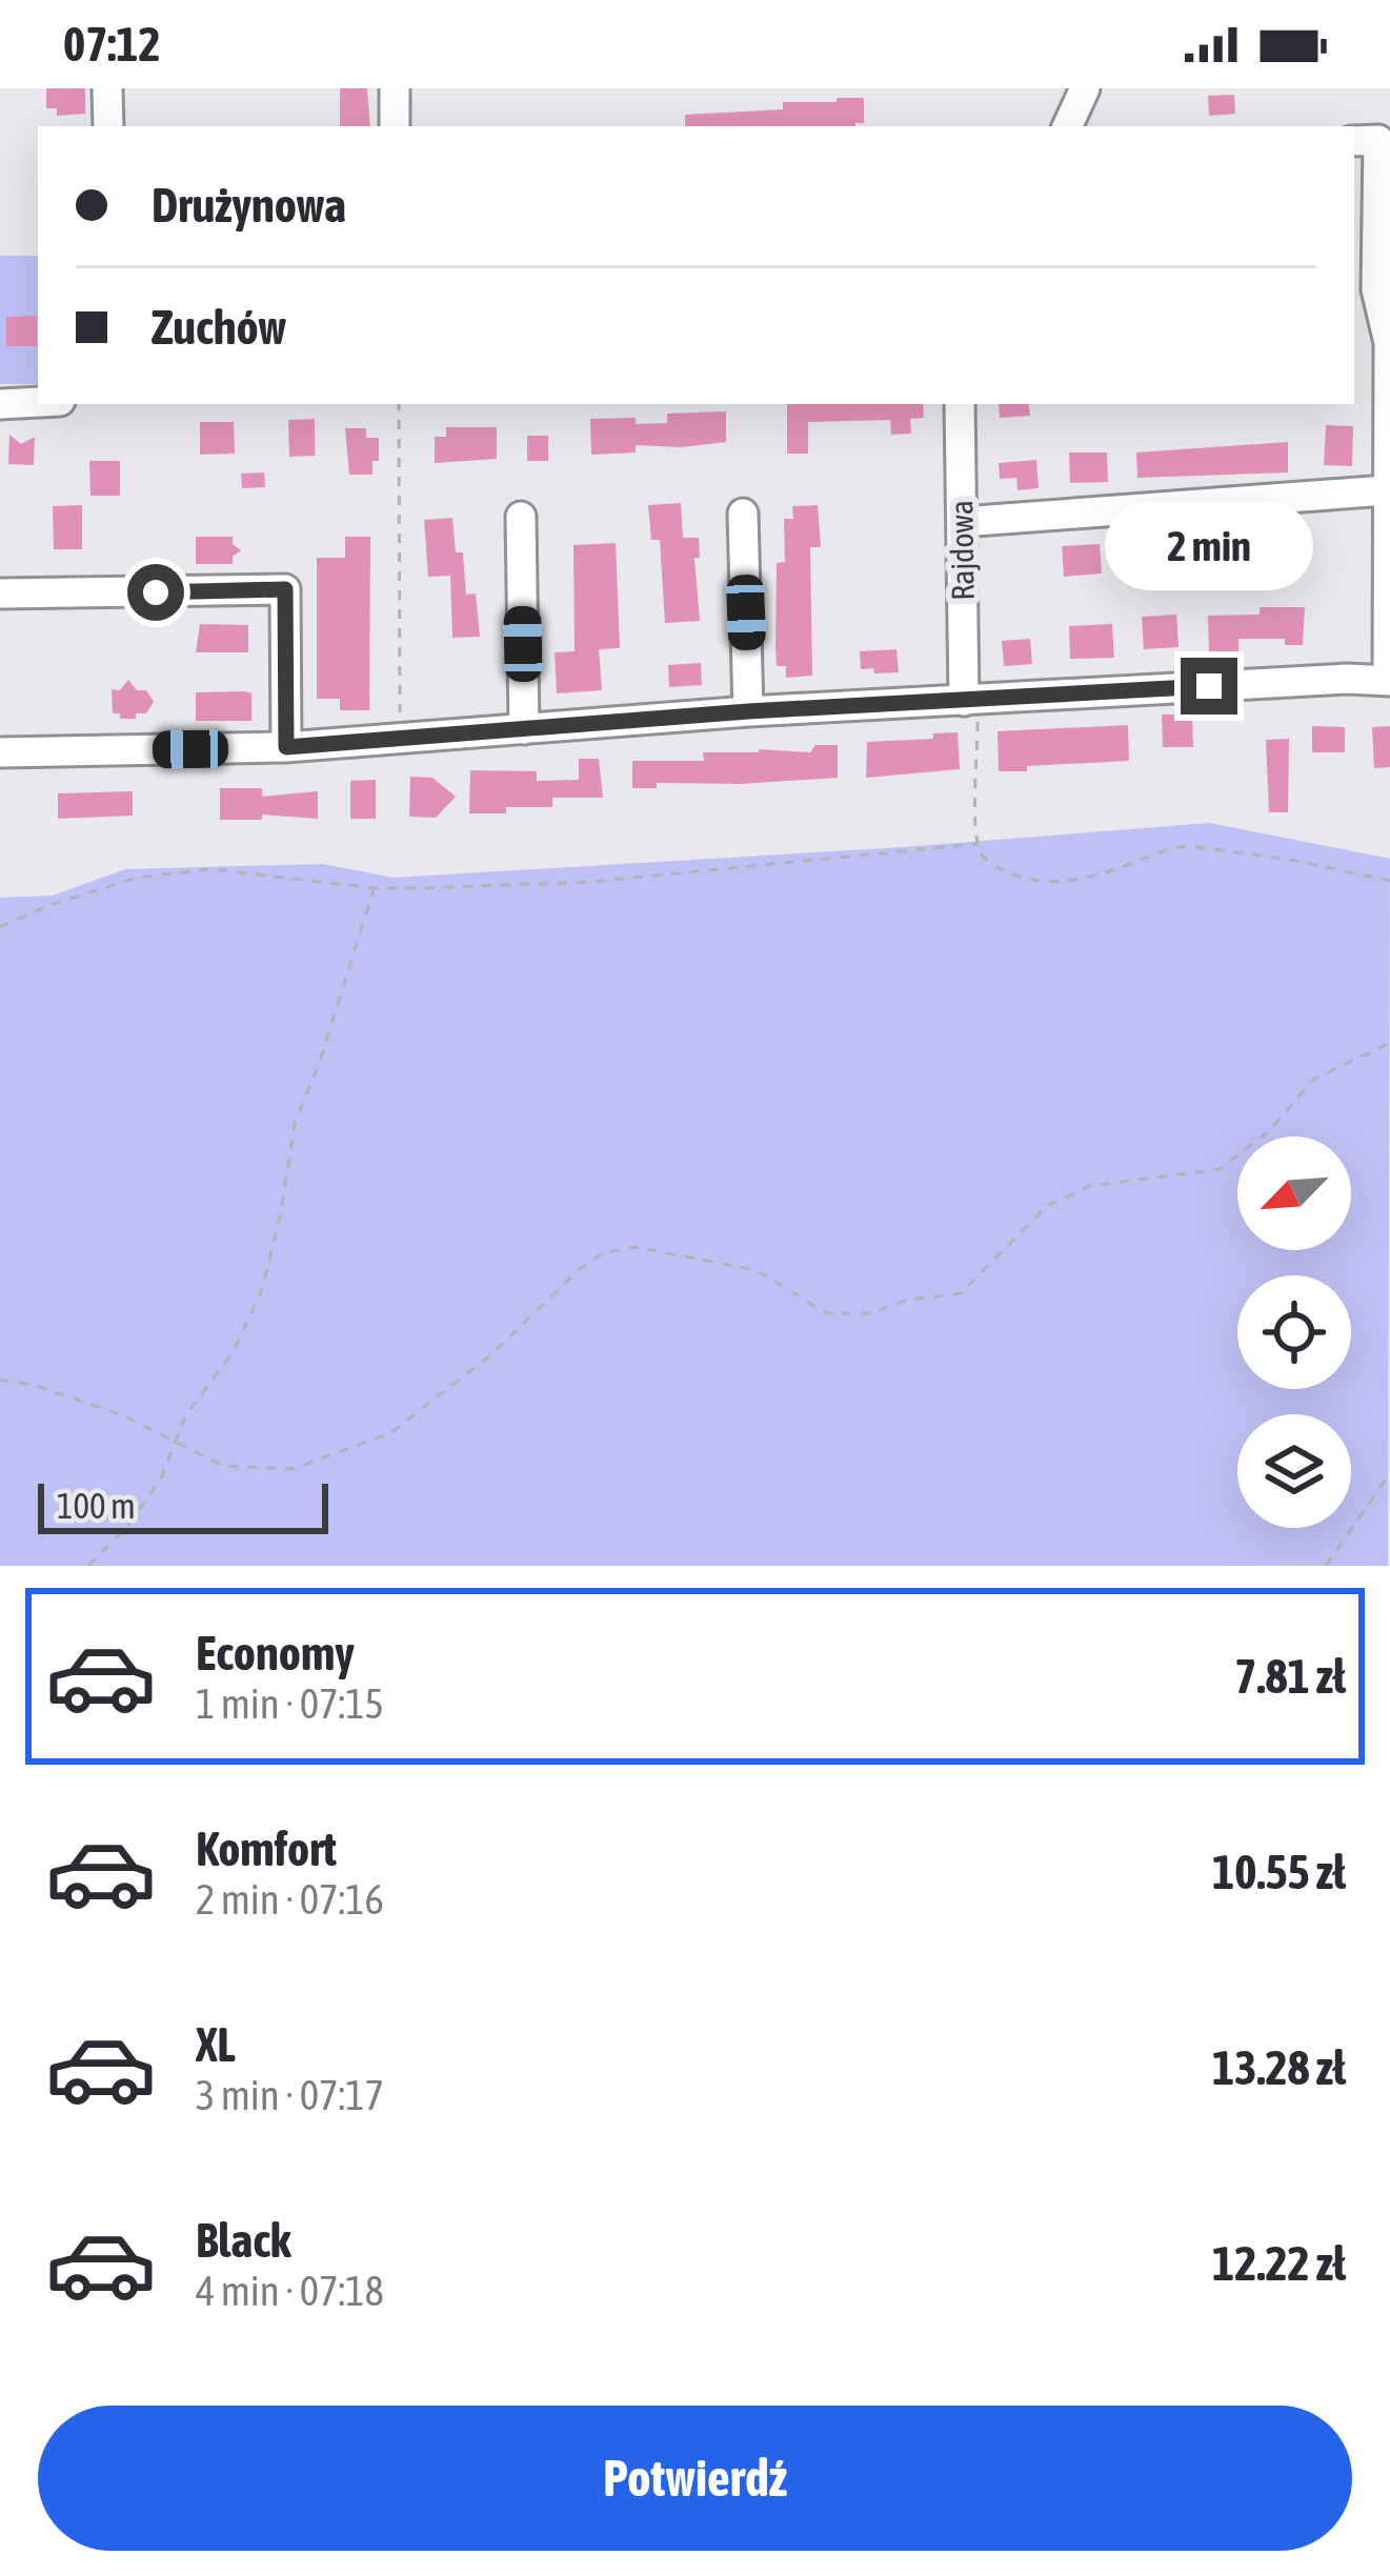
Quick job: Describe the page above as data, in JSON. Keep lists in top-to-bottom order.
{
  "streets": {
    "street": ["Rajdowa"]
  },
  "scale_bar": "100 m",
  "north": "bottom left",
  "page": {
    "status": "07:12",
    "banner": ["Drużynowa", "Zuchów"],
    "bubble": "2 min",
    "scale": "100 m",
    "list": [
      {
        "name": "Economy",
        "note": "1 min · 07:15",
        "value": "7.81 zł"
      },
      {
        "name": "Komfort",
        "note": "2 min · 07:16",
        "value": "10.55 zł"
      },
      {
        "name": "XL",
        "note": "3 min · 07:17",
        "value": "13.28 zł"
      },
      {
        "name": "Black",
        "note": "4 min · 07:18",
        "value": "12.22 zł"
      }
    ],
    "buttons": "Potwierdź"
  }
}
